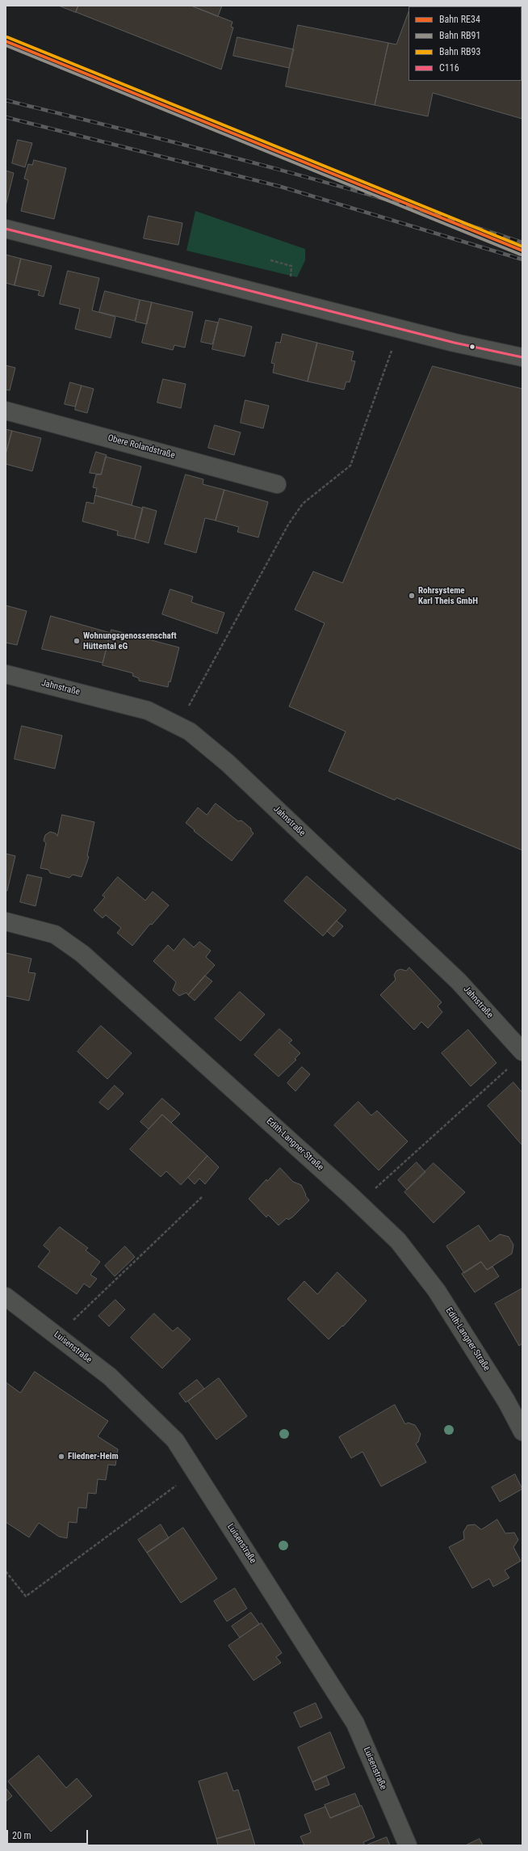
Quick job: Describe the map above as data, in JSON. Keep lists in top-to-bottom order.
{
  "streets": {
    "street": [
      "Obere Rolandstraße",
      "Jahnstraße",
      "Edith-Langner-Straße",
      "Luisenstraße"
    ]
  },
  "places": ["Rohrsysteme Karl Theis GmbH", "Wohnungsgenossenschaft Hüttental eG", "Fliedner-Heim"],
  "lines": [
    "rail line RB93",
    "rail line RE34",
    "rail line RB91",
    "transit line C116"
  ],
  "legend": [
    "Bahn RE34",
    "Bahn RB91",
    "Bahn RB93",
    "C116"
  ],
  "scale_bar": "20 m"
}
